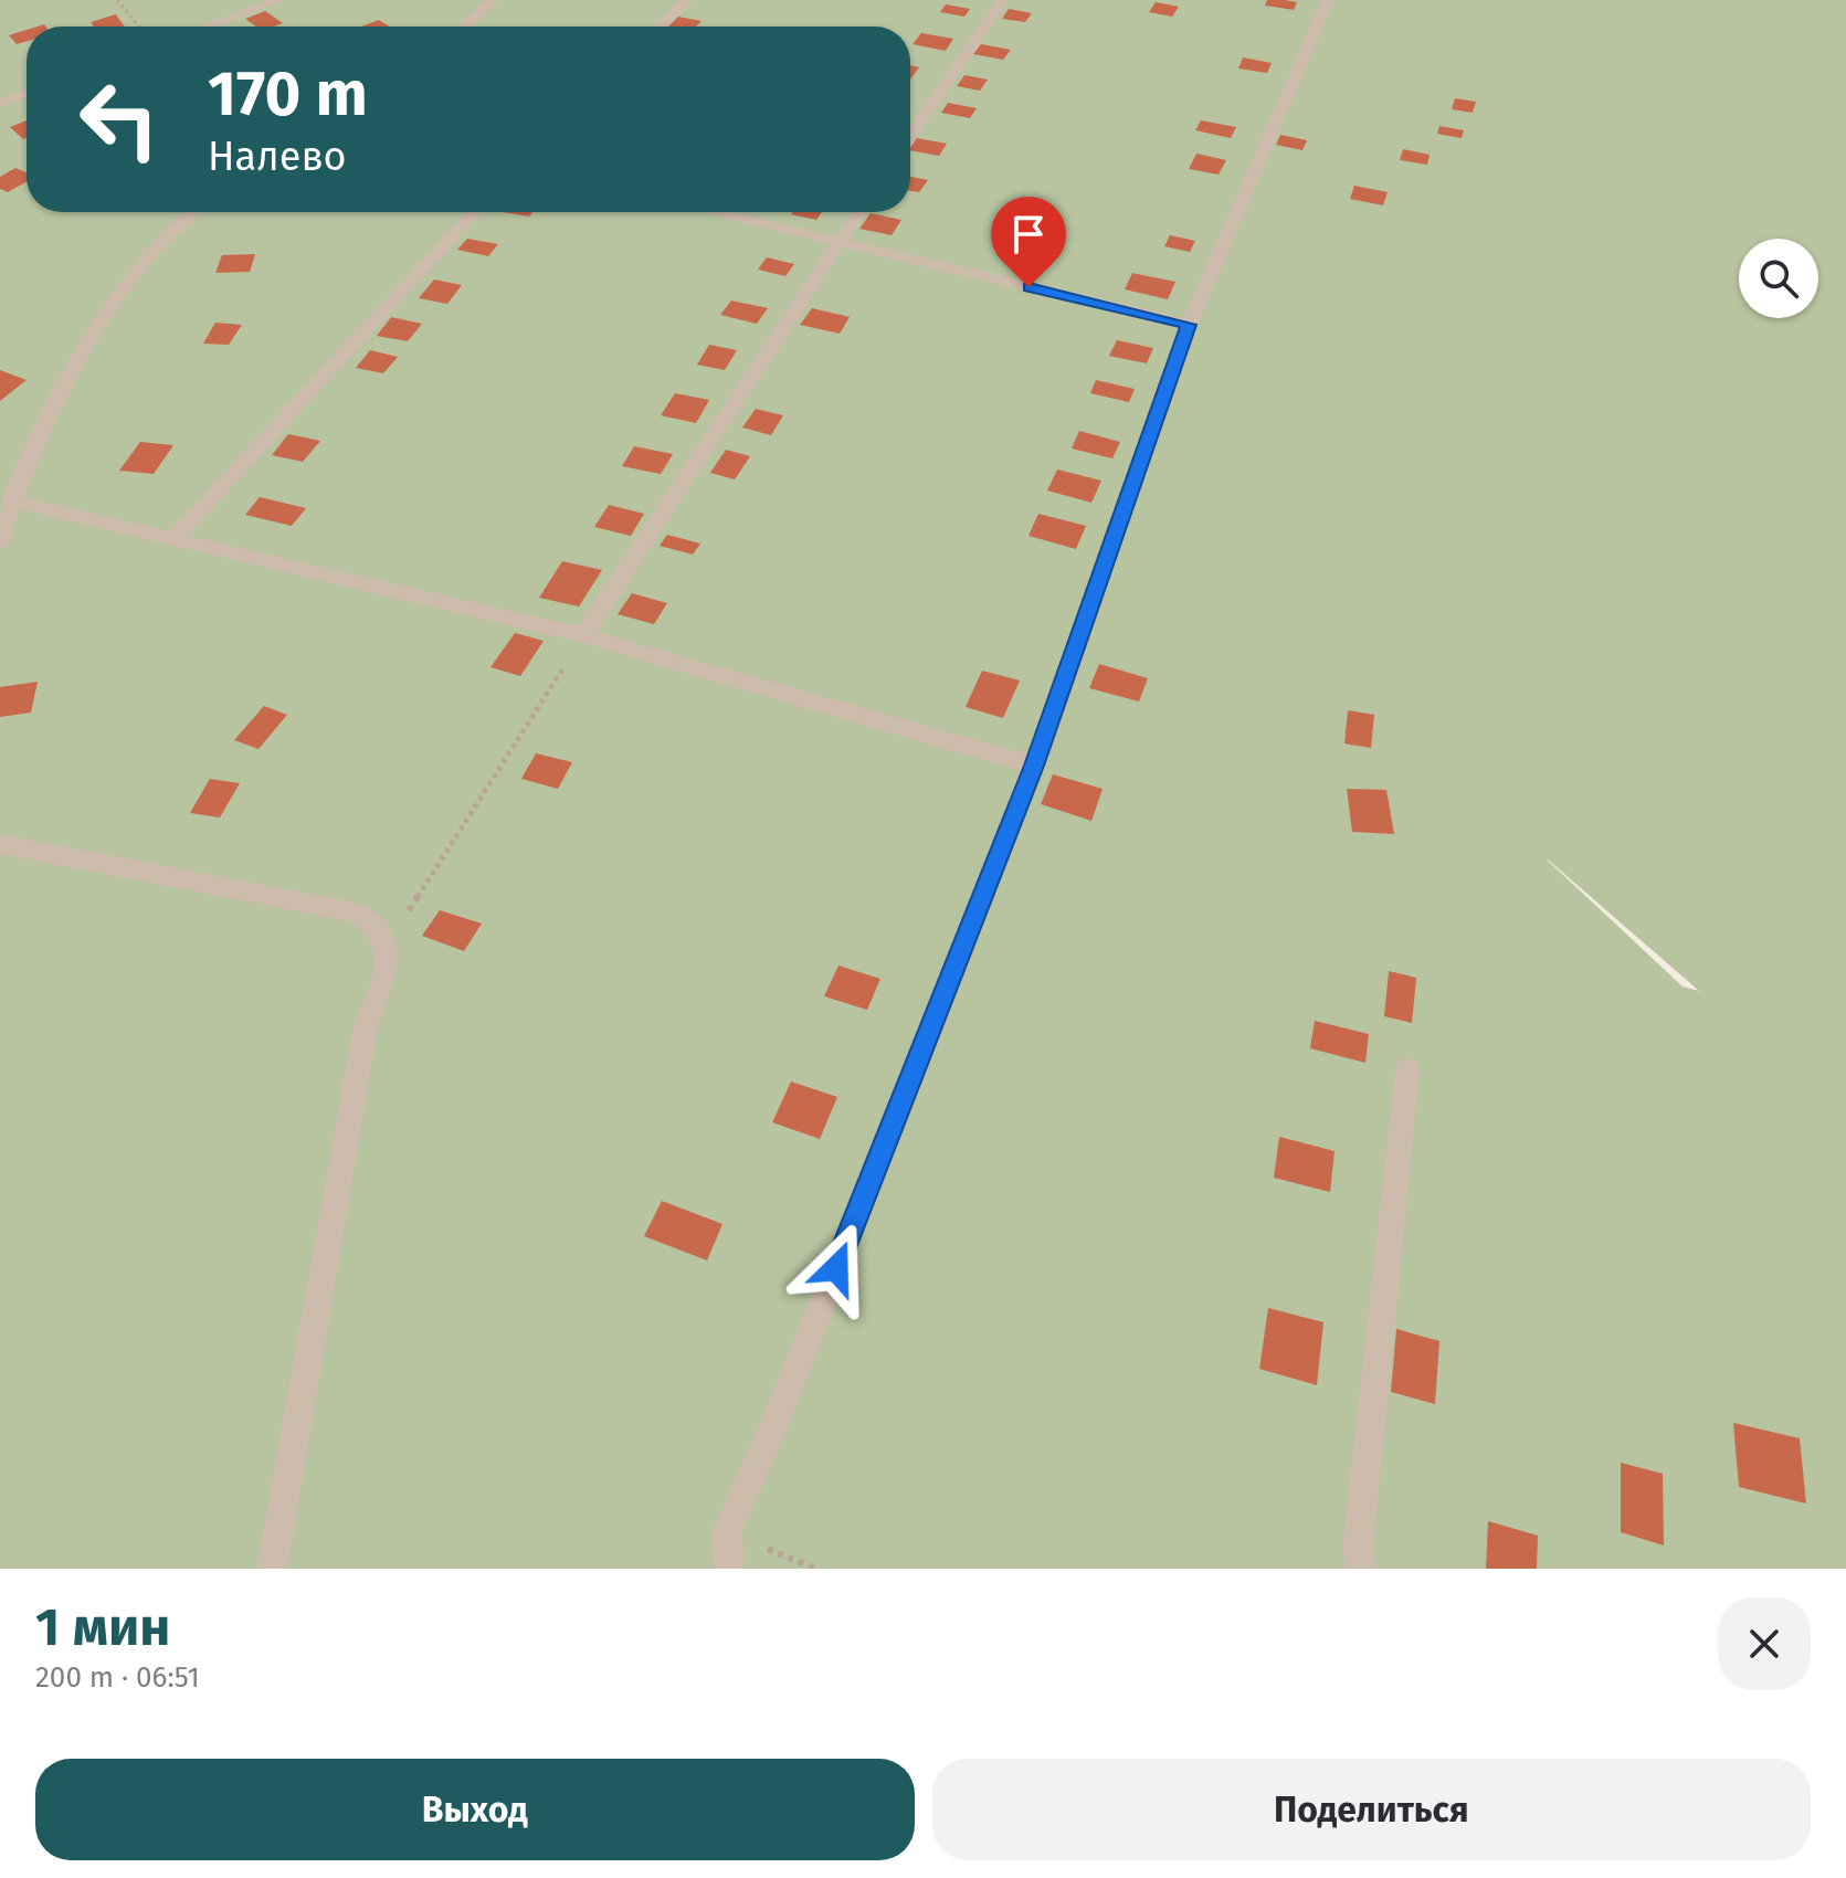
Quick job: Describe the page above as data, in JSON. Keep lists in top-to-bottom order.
{
  "page": {
    "turn": ["170 m", "Налево"],
    "heading": ["1 мин", "200 m · 06:51"],
    "buttons": ["Выход", "Поделиться"]
  }
}
